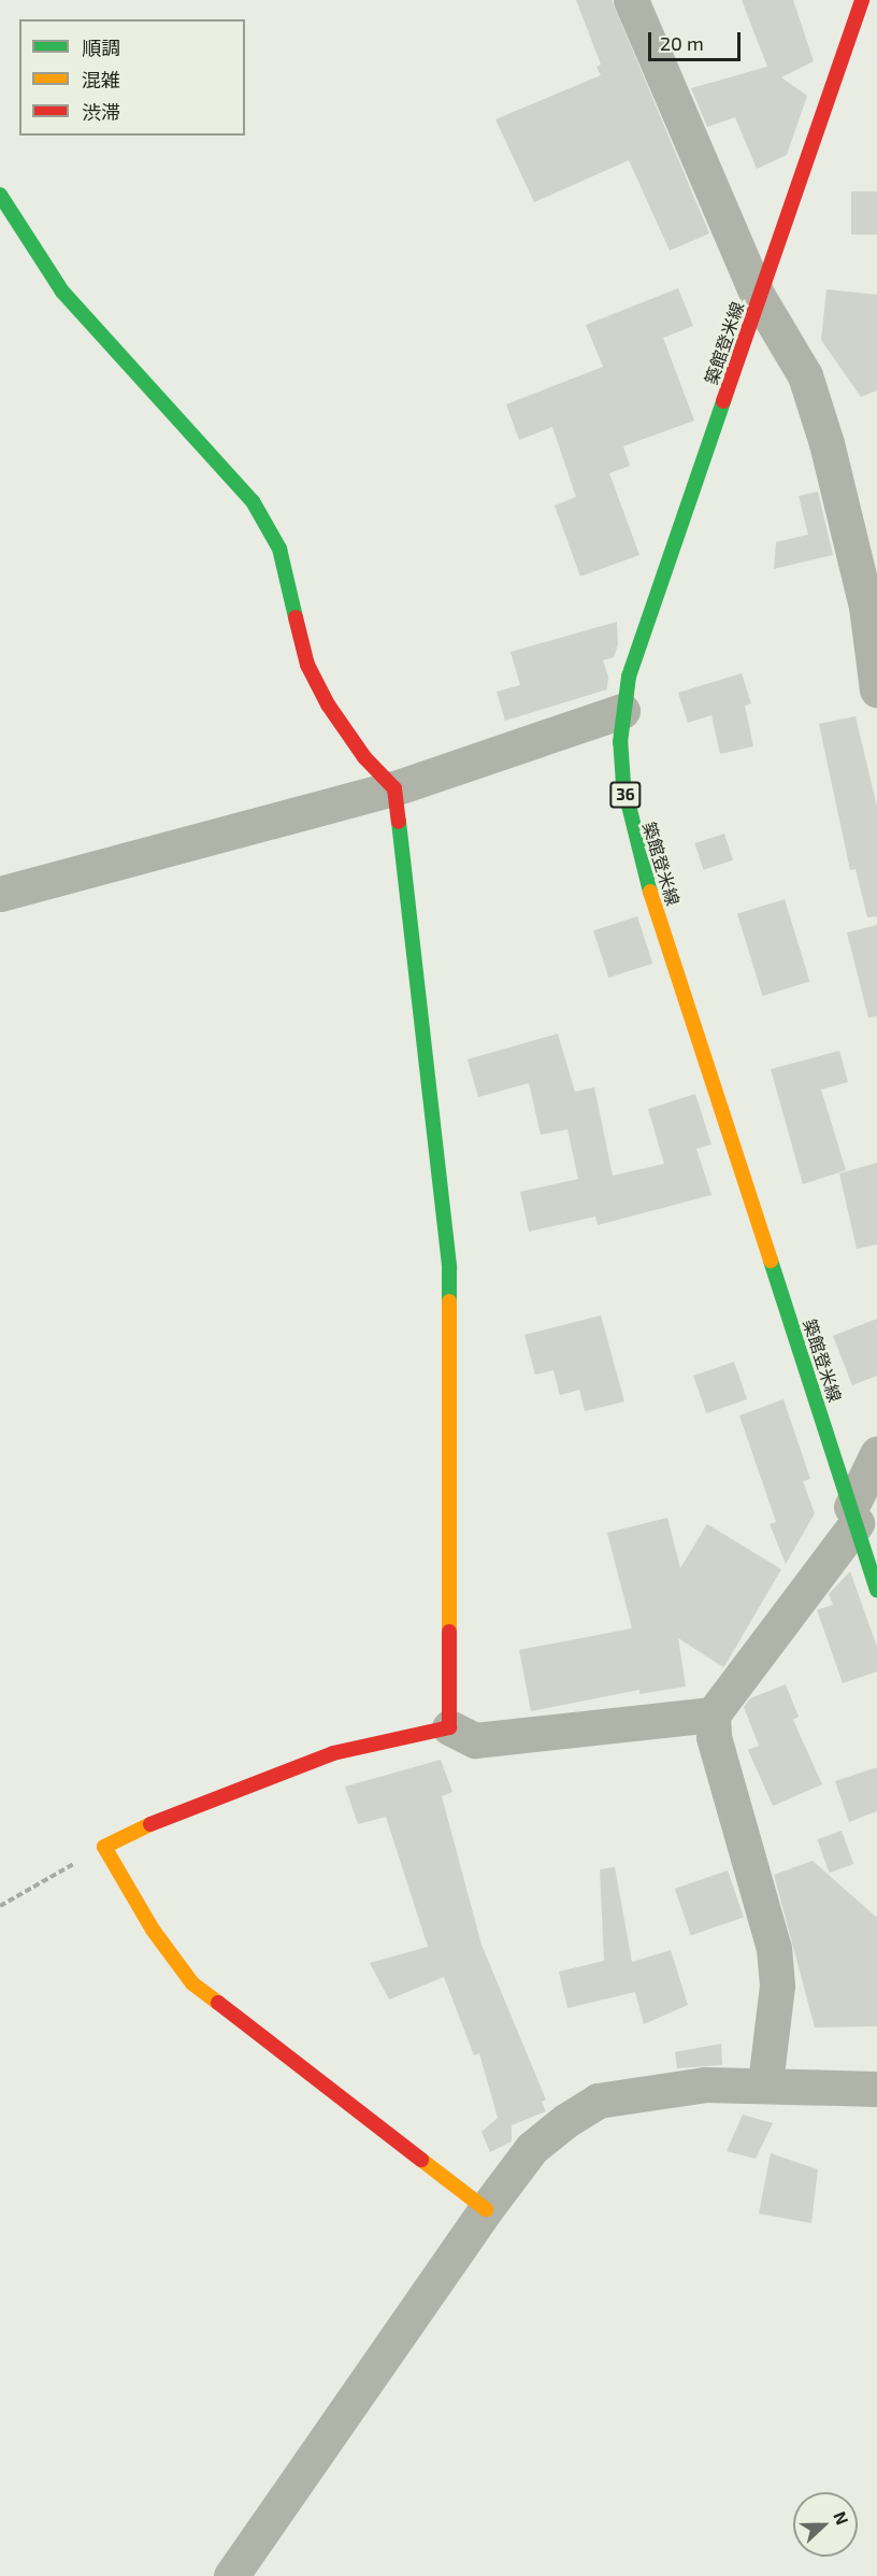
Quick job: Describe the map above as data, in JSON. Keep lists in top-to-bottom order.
{
  "streets": {
    "street": ["築館登米線", "36"]
  },
  "legend": ["順調", "混雑", "渋滞"],
  "scale_bar": "20 m",
  "north": "right"
}
